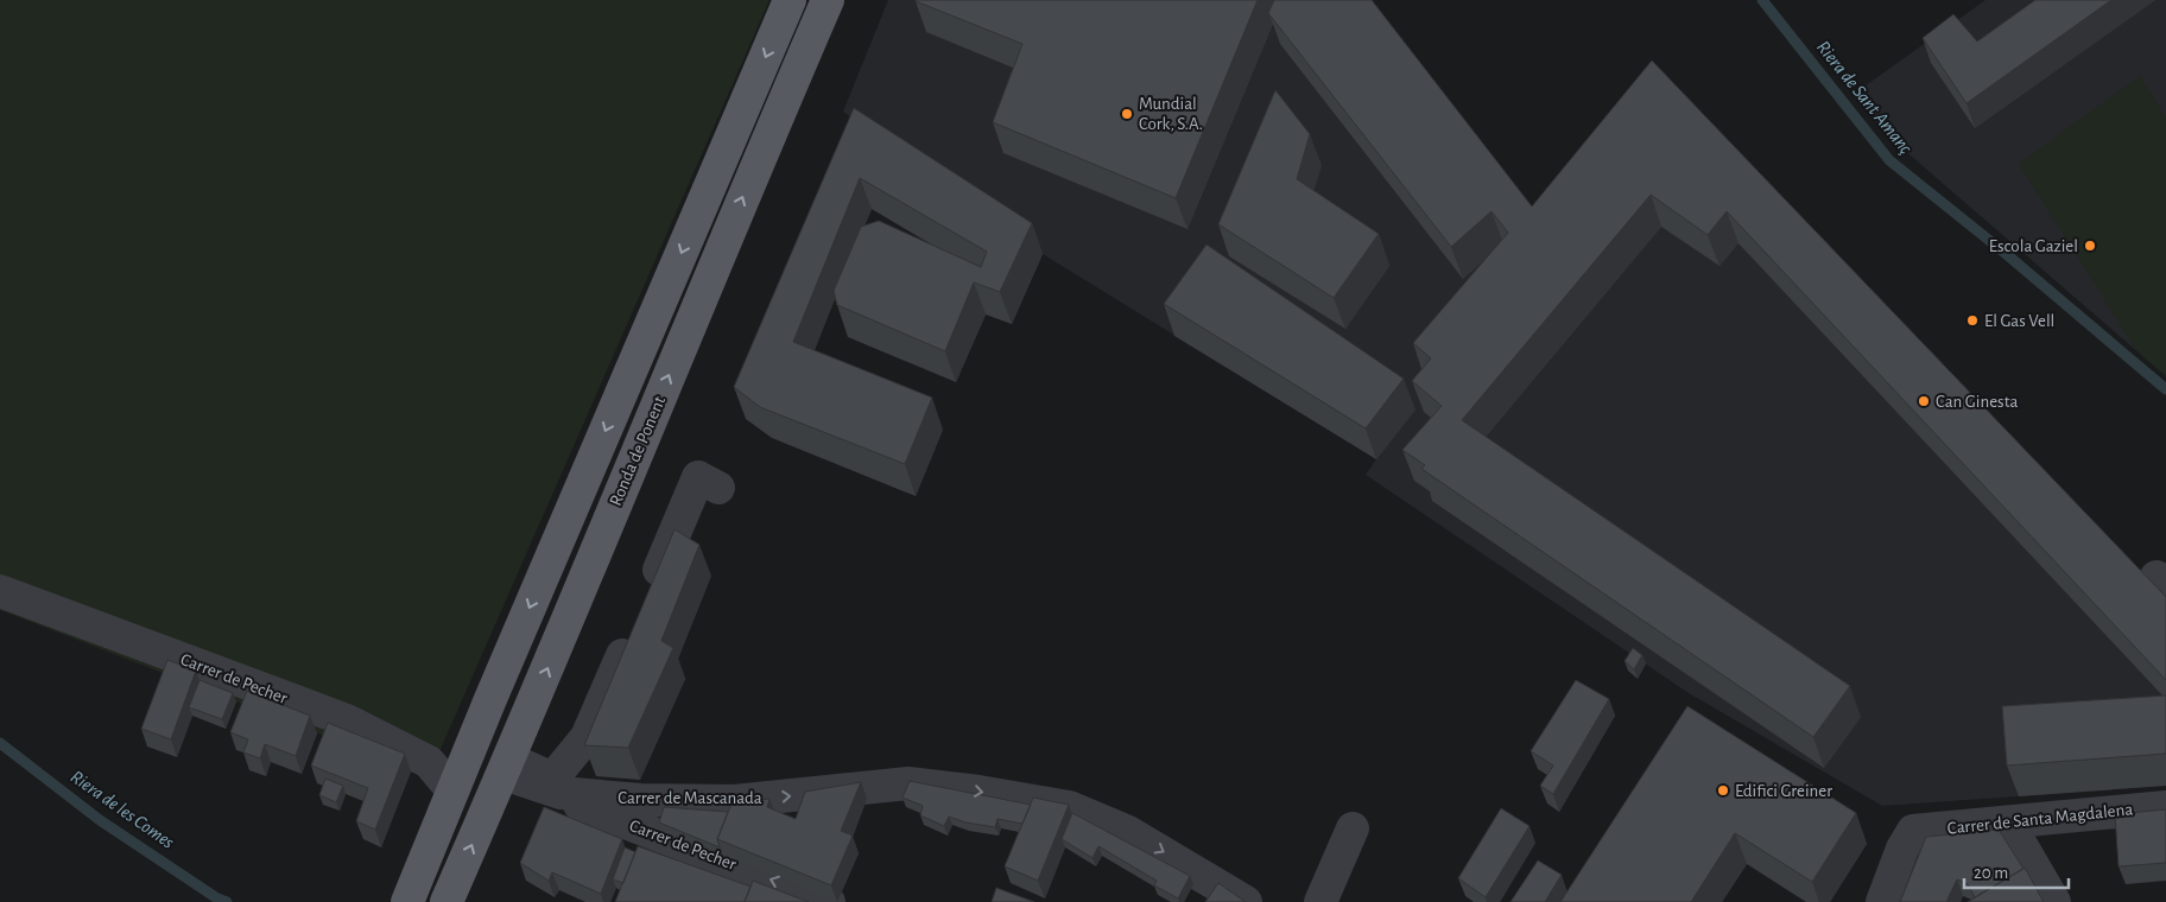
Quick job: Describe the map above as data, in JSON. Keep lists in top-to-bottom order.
{
  "streets": {
    "main road": ["Ronda de Ponent"],
    "street": ["Carrer de Pecher", "Carrer de Mascanada", "Carrer de Santa Magdalena"]
  },
  "crossings": [
    ["Ronda de Ponent", "Carrer de Pecher"],
    ["Ronda de Ponent", "Carrer de Mascanada"],
    ["Carrer de Pecher", "Carrer de Mascanada"]
  ],
  "one_way": ["Carrer de Pecher", "Carrer de Mascanada"],
  "water": ["Riera de Sant Amanç", "Riera de les Comes"],
  "places": [
    "Mundial Cork, S.A.",
    "Escola Gaziel",
    "El Gas Vell",
    "Can Ginesta",
    "Edifici Greiner"
  ],
  "scale_bar": "20 m"
}
